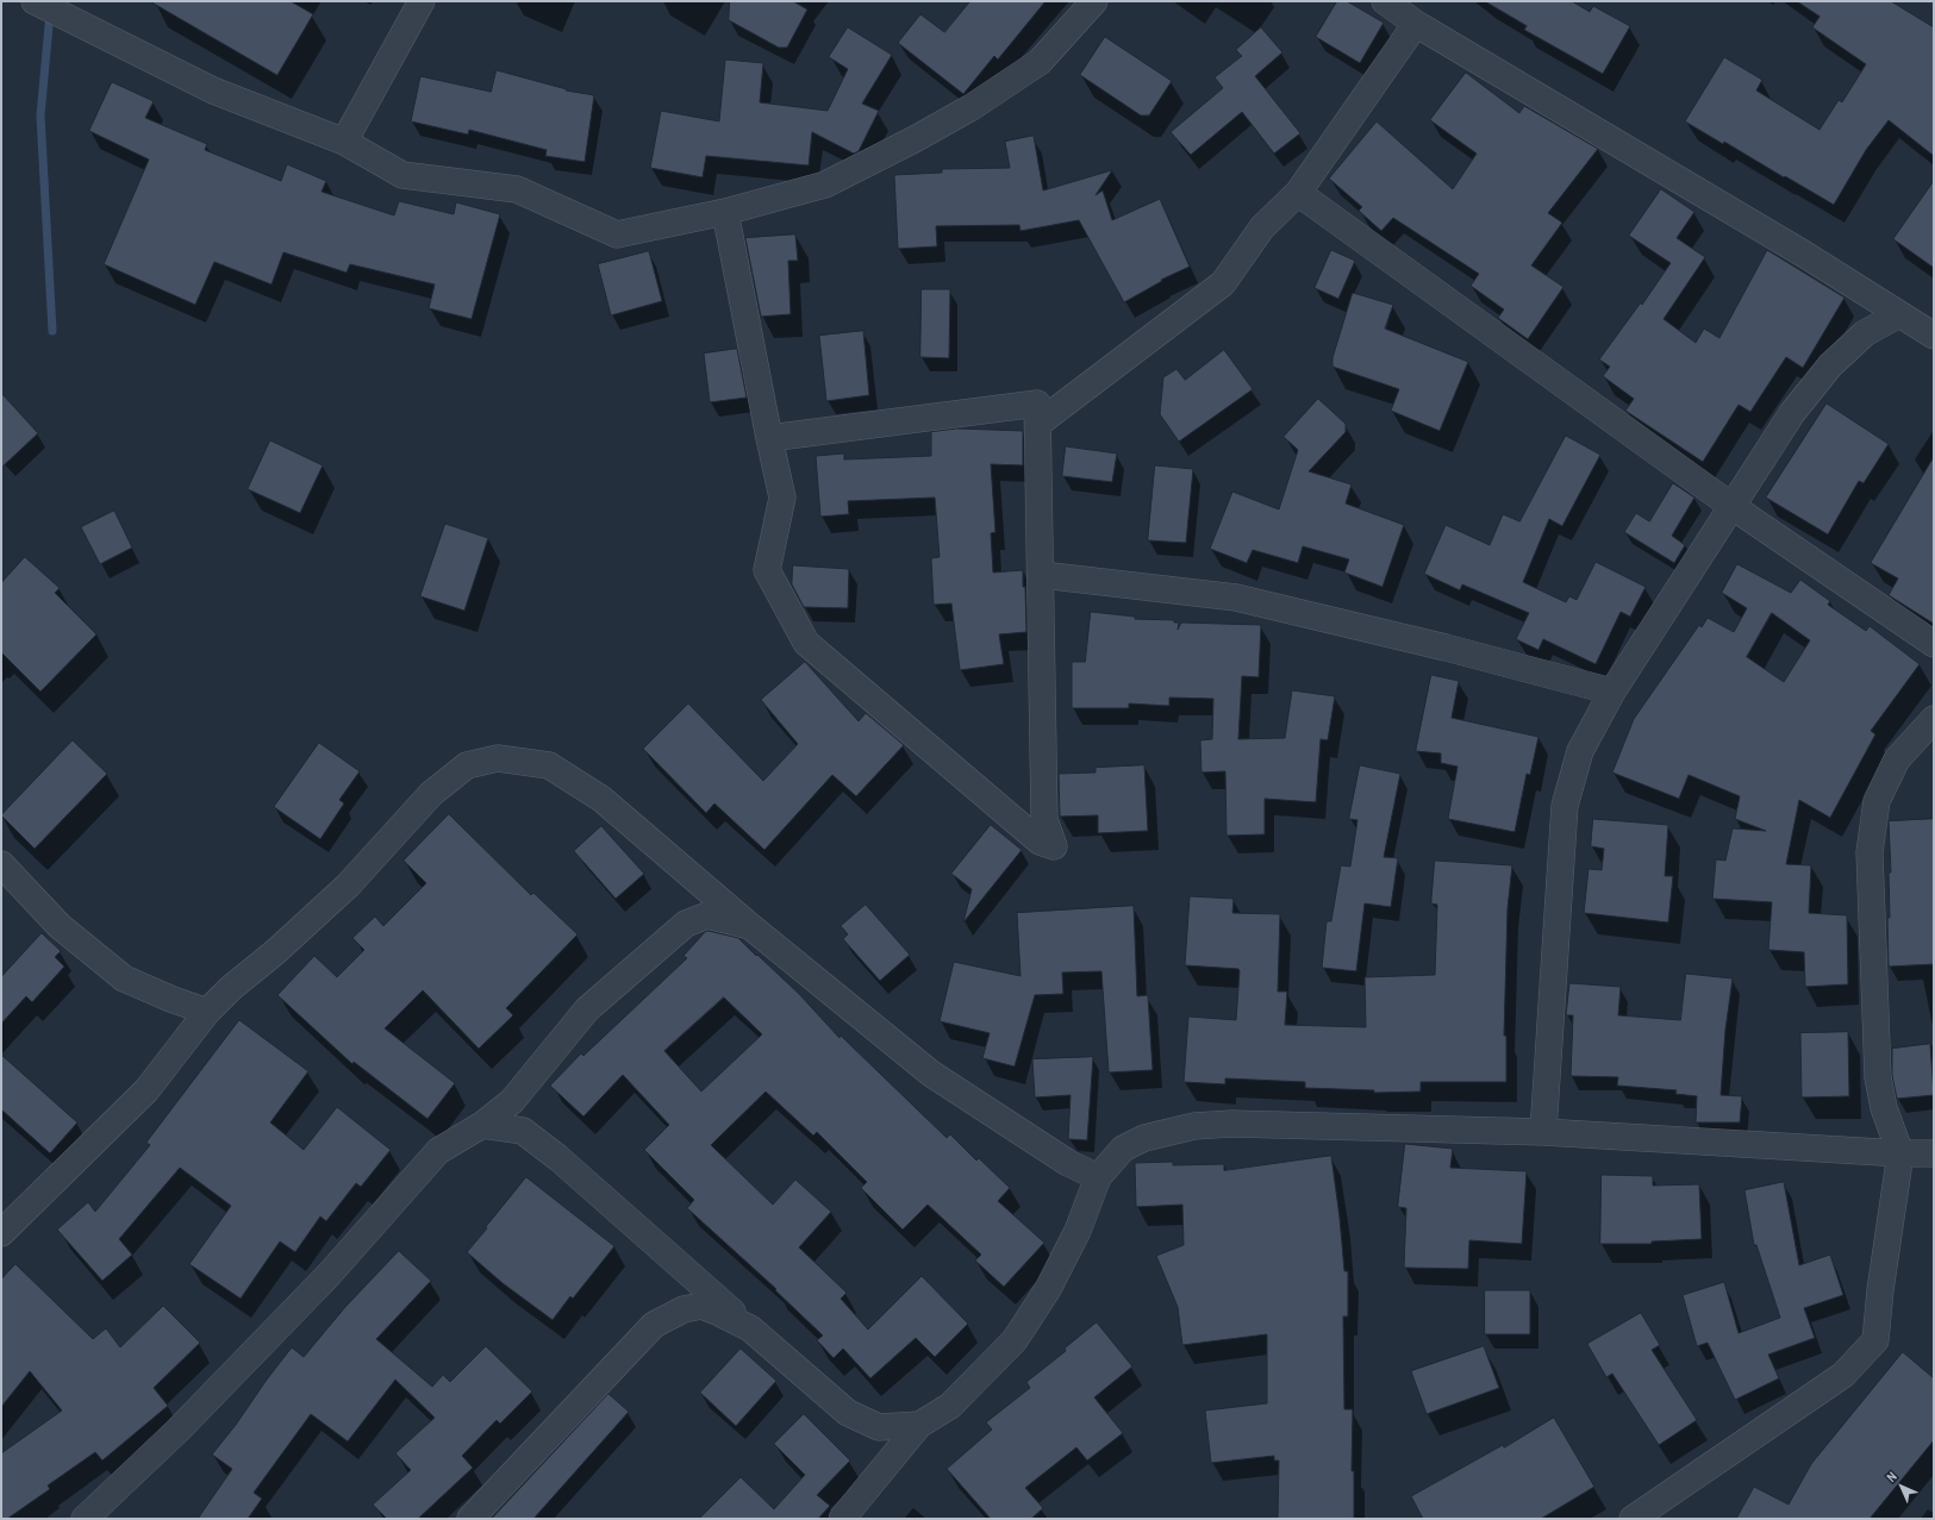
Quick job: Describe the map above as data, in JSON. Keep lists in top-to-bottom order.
{
  "north": "top left"
}
